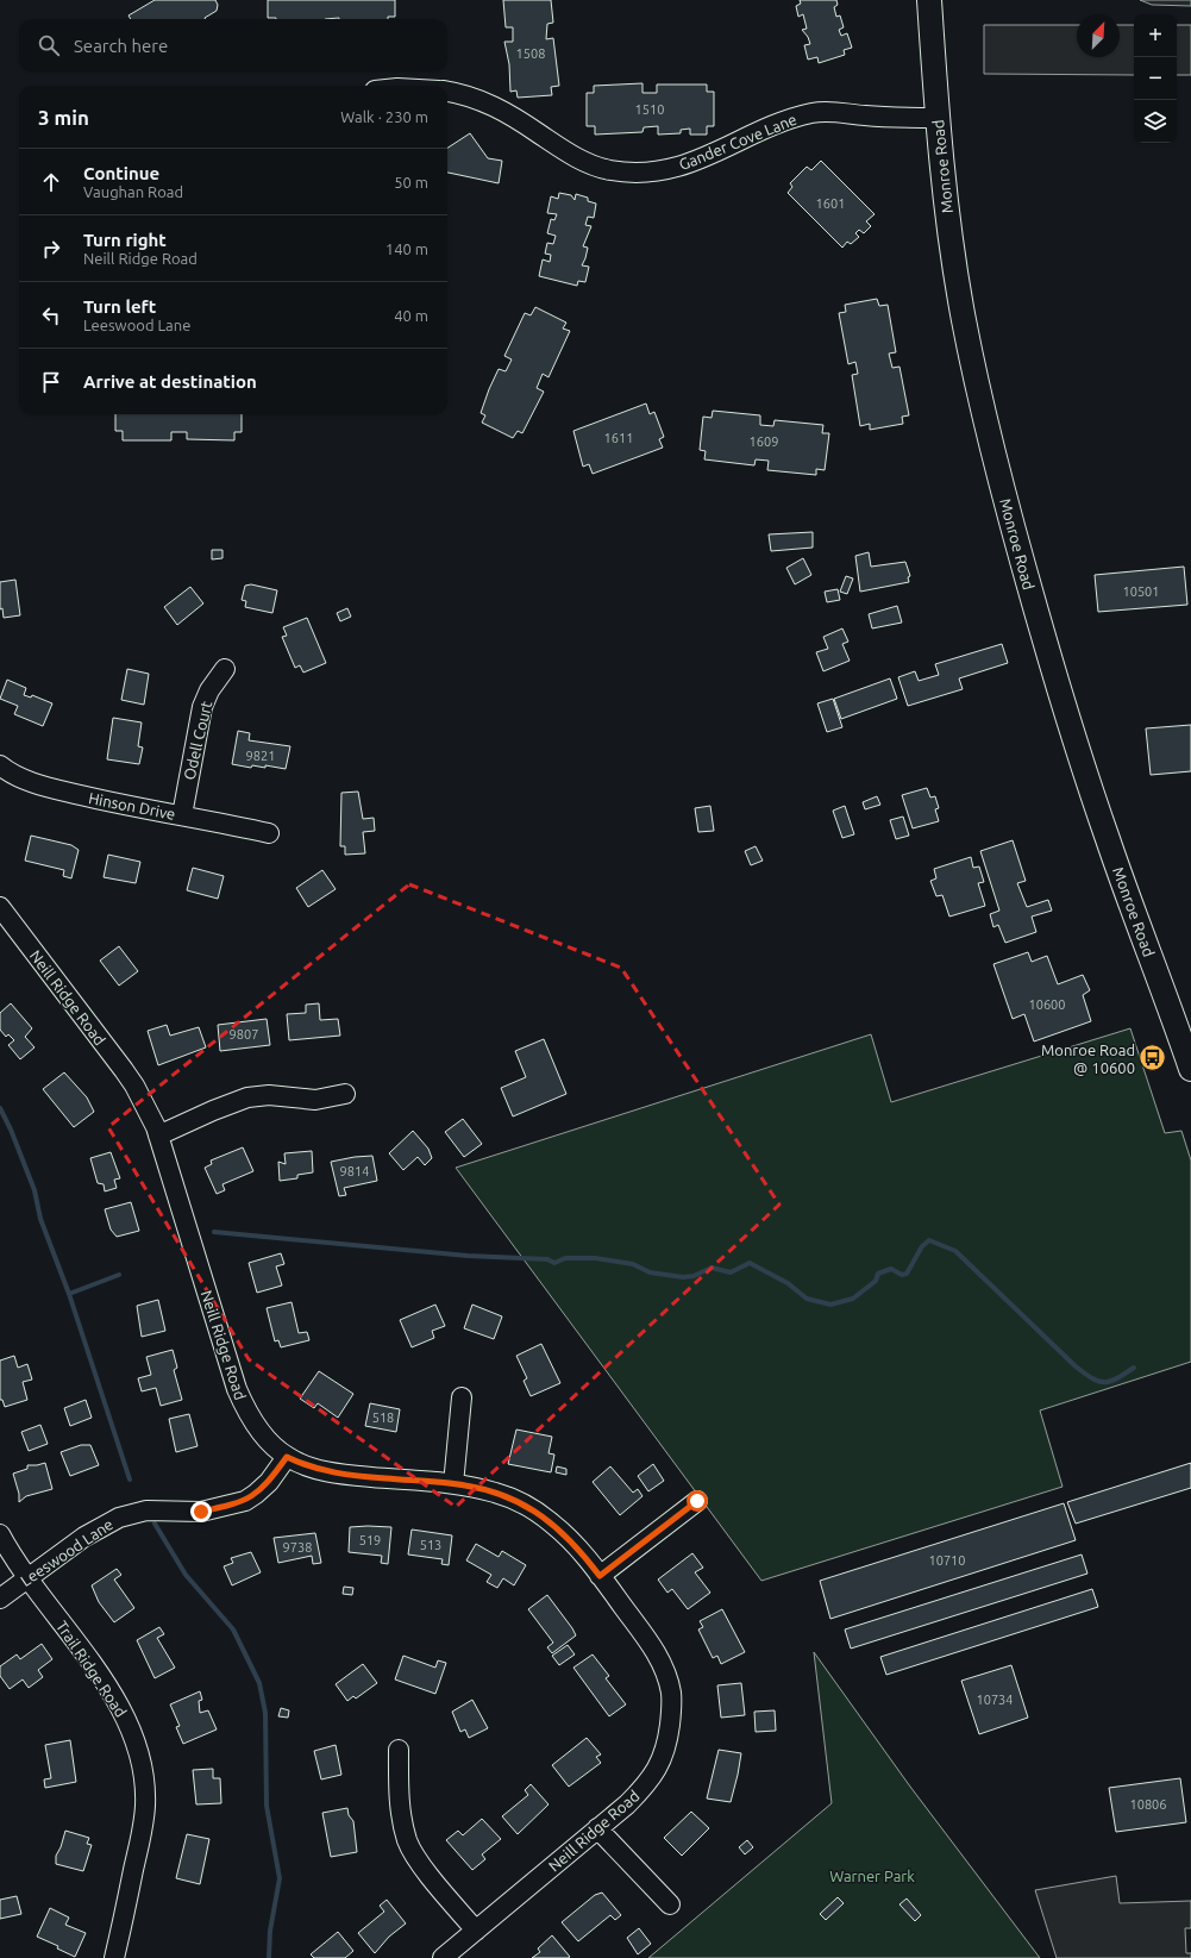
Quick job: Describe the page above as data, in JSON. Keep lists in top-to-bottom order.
{
  "streets": {
    "main road": ["Monroe Road"],
    "street": [
      "Gander Cove Lane",
      "Odell Court",
      "Hinson Drive",
      "Neill Ridge Road",
      "Leeswood Lane",
      "Trail Ridge Road"
    ]
  },
  "crossings": [
    ["Gander Cove Lane", "Monroe Road"],
    ["Odell Court", "Hinson Drive"],
    ["Neill Ridge Road", "Leeswood Lane"],
    ["Leeswood Lane", "Trail Ridge Road"]
  ],
  "parks": ["Warner Park"],
  "places": {
    "bus stop": ["Monroe Road @ 10600"]
  },
  "house_numbers": [
    "1508",
    "1510",
    "1601",
    "1611",
    "1609",
    "10501",
    "9821",
    "10600",
    "9807",
    "9814",
    "518",
    "519",
    "513",
    "9738",
    "10710",
    "10734",
    "10806"
  ],
  "north": "top right",
  "page": {
    "map_buttons": ["+", "−"],
    "search": "Search here",
    "heading": ["3 min", "Walk · 230 m"],
    "list": [
      ["Continue", "Vaughan Road", "50 m"],
      ["Turn right", "Neill Ridge Road", "140 m"],
      ["Turn left", "Leeswood Lane", "40 m"],
      "Arrive at destination"
    ]
  }
}
